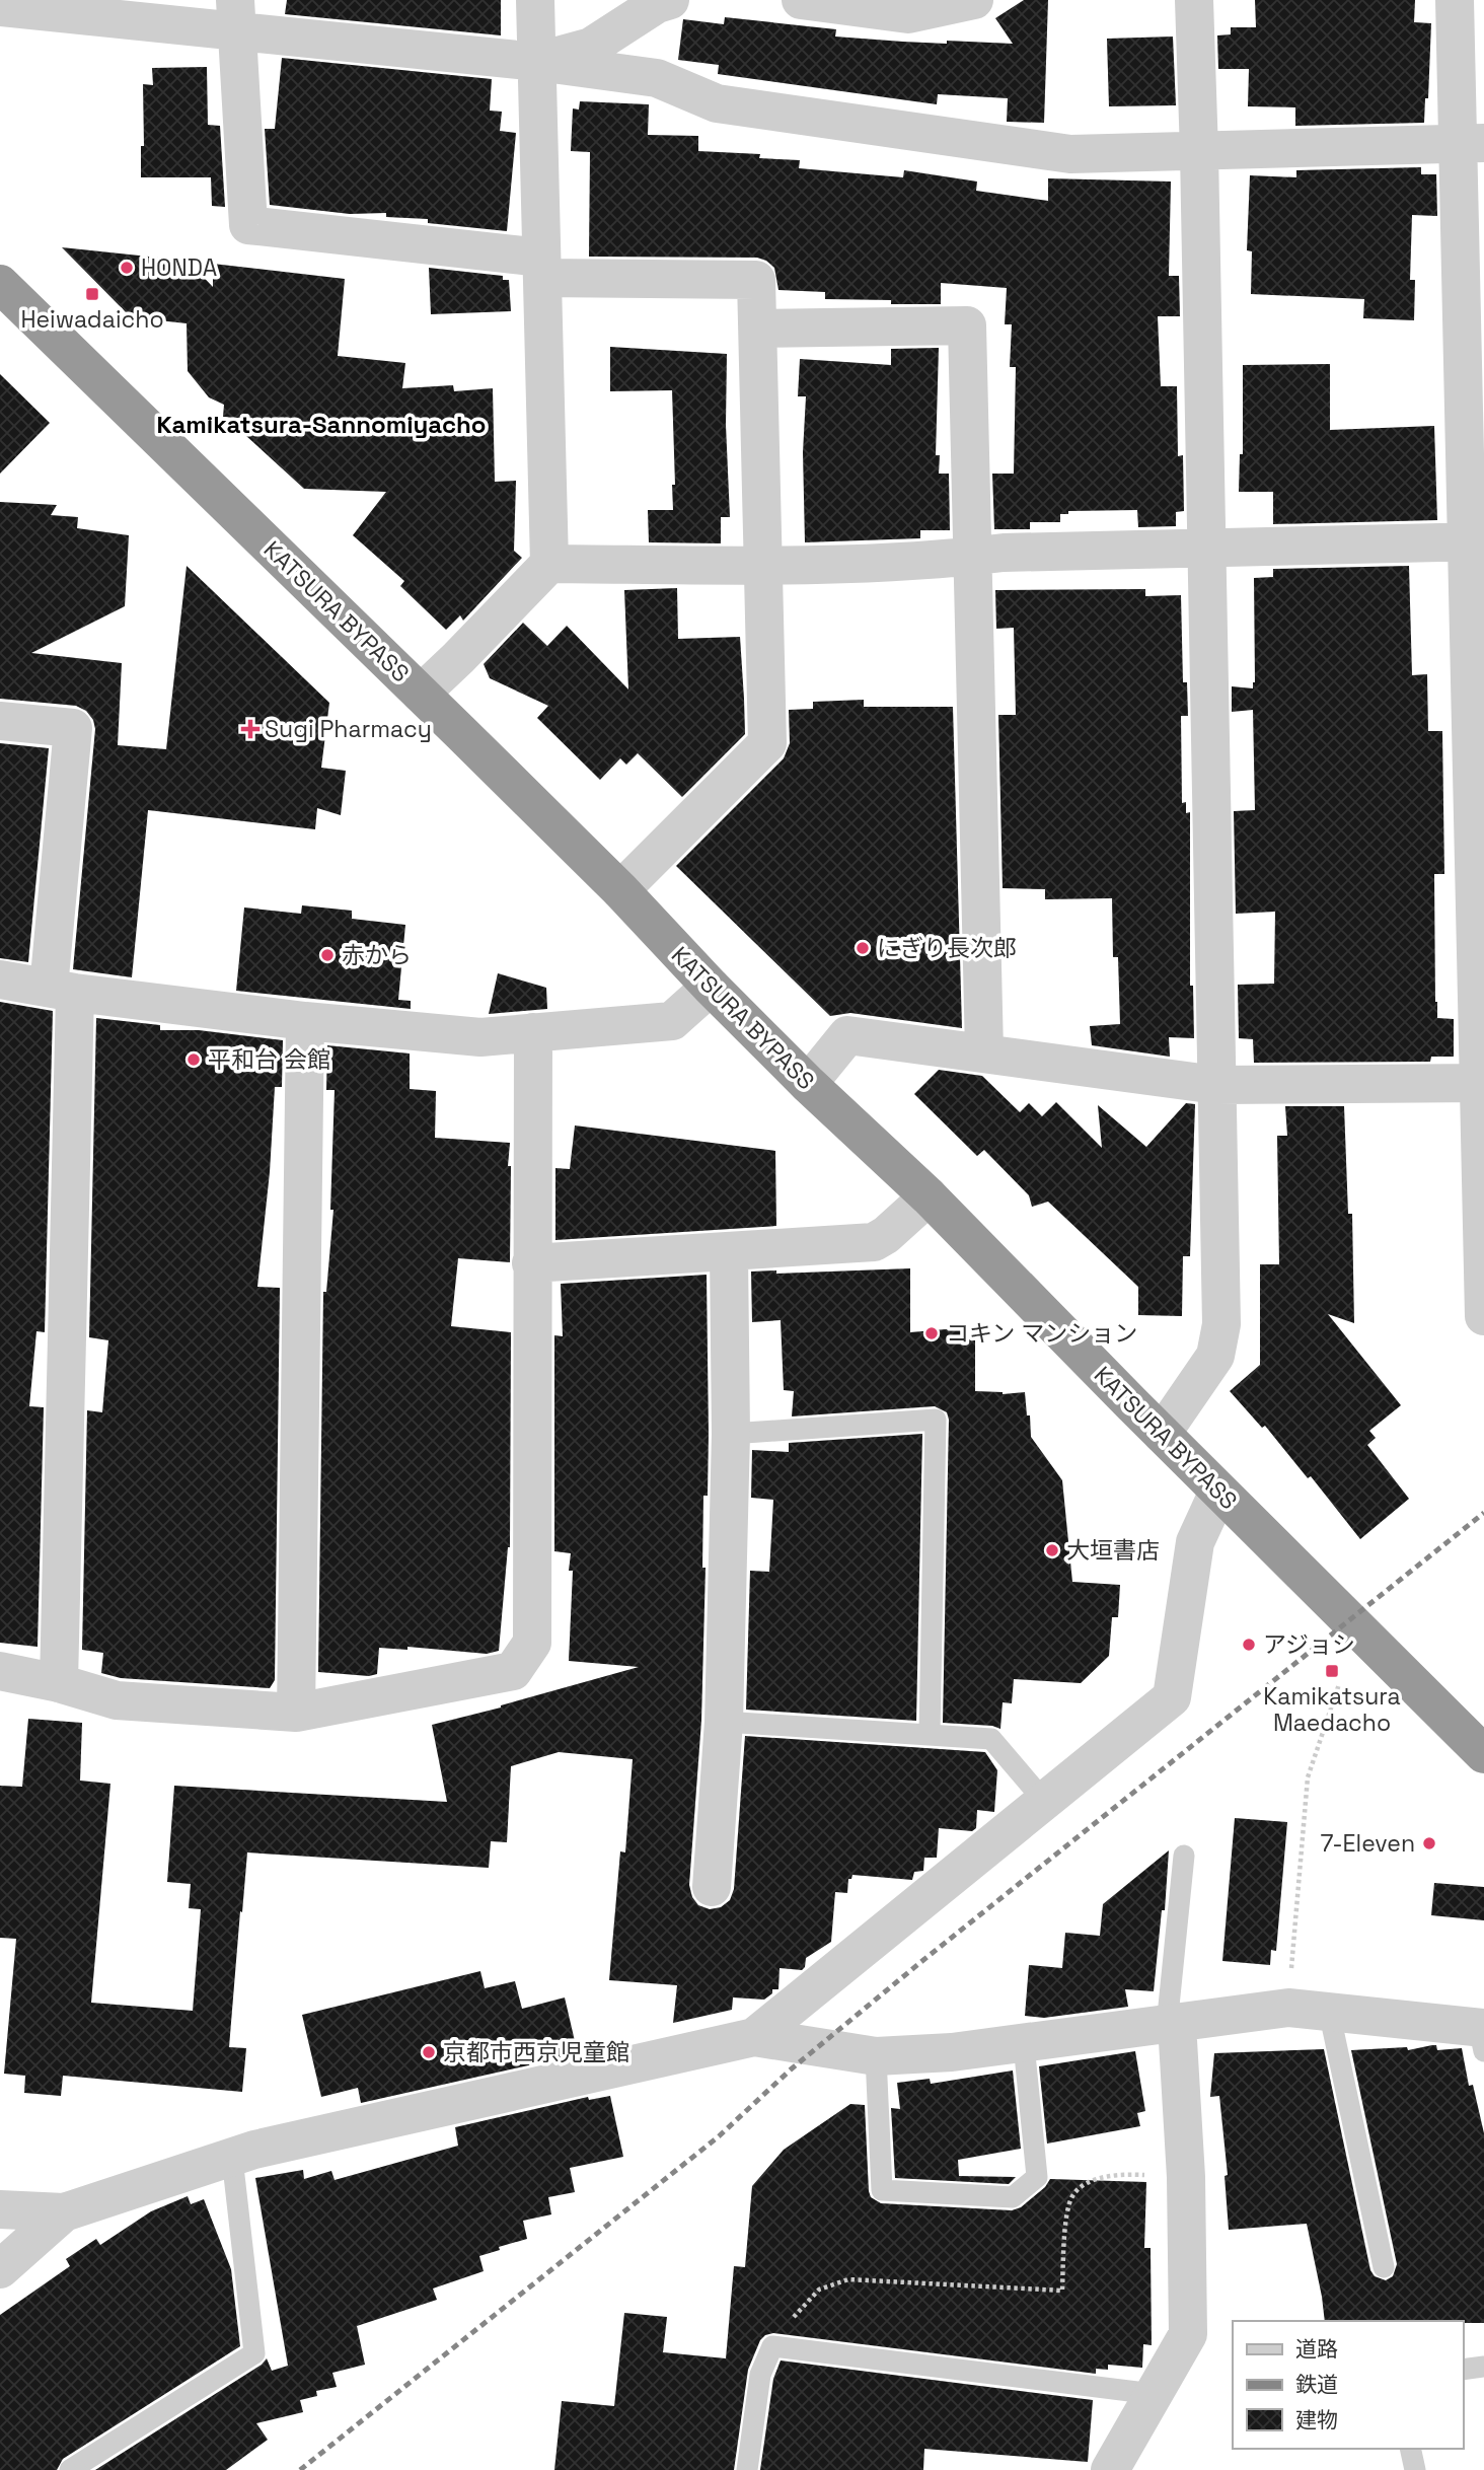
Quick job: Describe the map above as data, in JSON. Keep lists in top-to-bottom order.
{
  "streets": {
    "highway": ["KATSURA BYPASS"]
  },
  "districts": ["Kamikatsura-Sannomiyacho"],
  "places": {
    "other": [
      "HONDA",
      "にぎり長次郎",
      "赤から",
      "平和台 会館",
      "コキン マンション",
      "大垣書店",
      "アジョシ",
      "7-Eleven",
      "京都市西京児童館"
    ],
    "transit": ["Heiwadaicho", "Kamikatsura Maedacho"],
    "health": ["Sugi Pharmacy"]
  },
  "legend": ["道路", "鉄道", "建物"]
}
